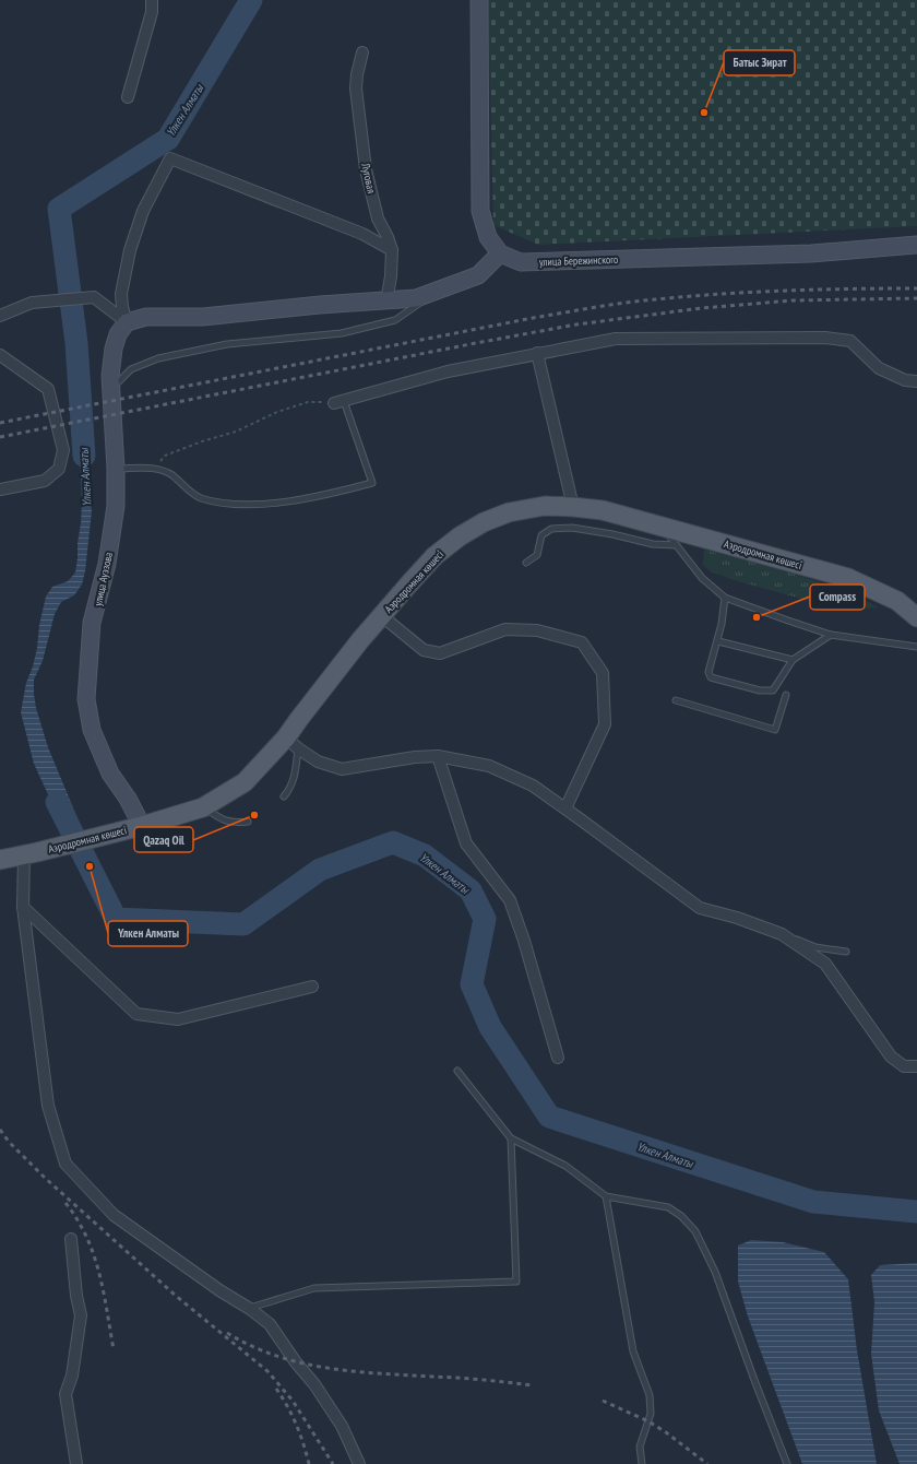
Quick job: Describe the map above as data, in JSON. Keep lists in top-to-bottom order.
{
  "streets": {
    "main road": ["улица Бережинского", "Аэродромная көшесі", "улица Ауэзова"],
    "street": ["Луговая"]
  },
  "crossings": [
    ["Аэродромная көшесі", "улица Ауэзова"]
  ],
  "water": ["Үлкен Алматы"],
  "places": [
    "Батыс Зират",
    "Compass",
    "Qazaq Oil",
    "Үлкен Алматы"
  ]
}
